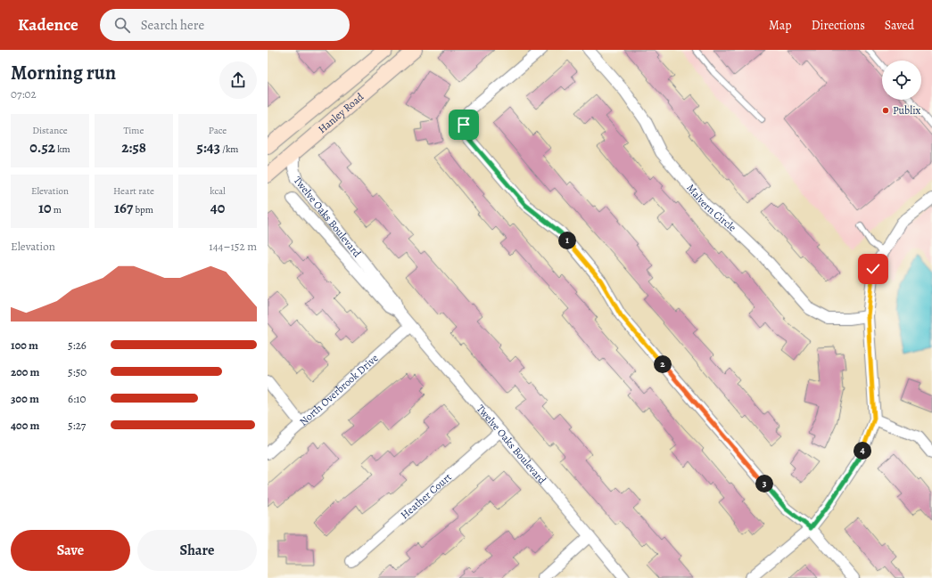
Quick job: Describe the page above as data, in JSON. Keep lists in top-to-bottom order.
{
  "streets": {
    "main road": ["Hanley Road"],
    "street": [
      "Malvern Circle",
      "Twelve Oaks Boulevard",
      "North Overbrook Drive",
      "Heather Court"
    ]
  },
  "crossings": [
    ["Hanley Road", "Twelve Oaks Boulevard"],
    ["Twelve Oaks Boulevard", "North Overbrook Drive"],
    ["Twelve Oaks Boulevard", "Heather Court"]
  ],
  "places": ["Publix"],
  "page": {
    "header": "Kadence",
    "search": "Search here",
    "nav": ["Map", "Directions", "Saved"],
    "heading": ["Morning run", "07:02"],
    "stats": [
      ["Distance", "0.52 km"],
      ["Time", "2:58"],
      ["Pace", "5:43 /km"],
      ["Elevation", "10 m"],
      ["Heart rate", "167 bpm"],
      ["kcal", "40"]
    ],
    "chart": ["Elevation", "144–152 m"],
    "pins": [
      "1",
      "2",
      "4",
      "3"
    ],
    "list": [
      {
        "name": "100 m",
        "note": "5:26"
      },
      {
        "name": "200 m",
        "note": "5:50"
      },
      {
        "name": "300 m",
        "note": "6:10"
      },
      {
        "name": "400 m",
        "note": "5:27"
      }
    ],
    "buttons": ["Save", "Share"]
  }
}
